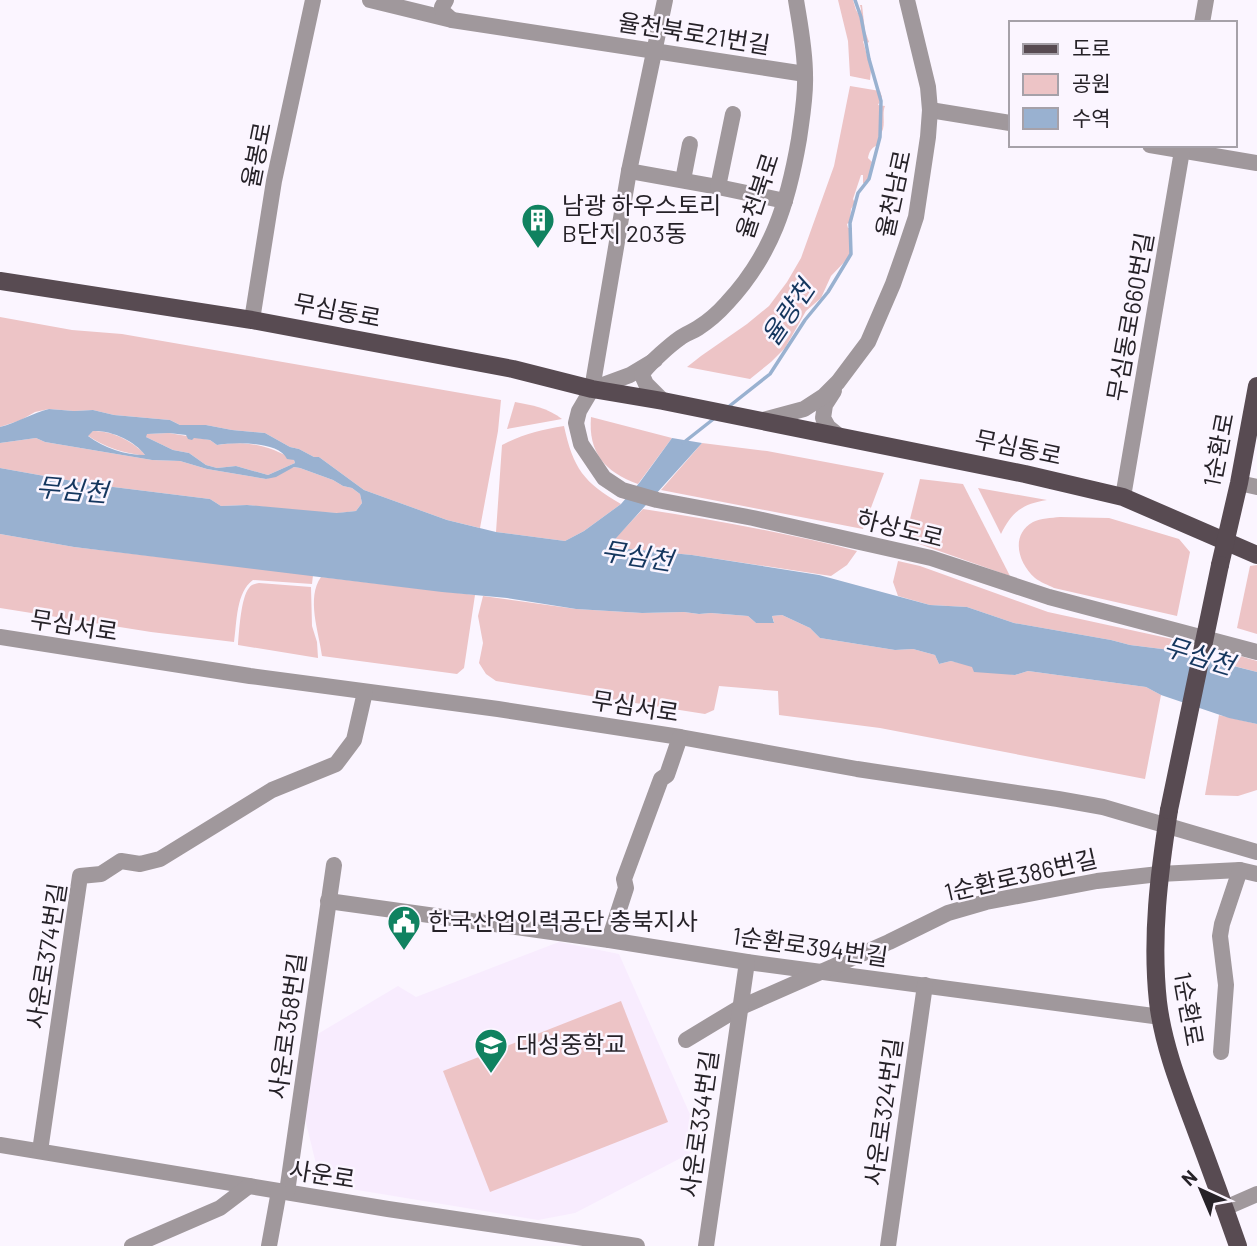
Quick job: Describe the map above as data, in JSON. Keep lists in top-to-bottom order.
{
  "streets": {
    "main road": ["무심동로", "1순환로"],
    "street": [
      "율천북로21번길",
      "율봉로",
      "율천남로",
      "율천북로",
      "무심동로660번길",
      "하상도로",
      "무심서로",
      "1순환로386번길",
      "1순환로394번길",
      "사운로374번길",
      "사운로358번길",
      "사운로324번길",
      "사운로334번길",
      "사운로"
    ]
  },
  "crossings": [
    ["율천북로21번길", "율천북로"],
    ["율봉로", "무심동로"],
    ["율천북로", "무심동로"],
    ["율천북로", "하상도로"],
    ["무심동로", "무심동로660번길"],
    ["무심동로", "1순환로"],
    ["무심동로", "하상도로"],
    ["1순환로", "무심서로"],
    ["1순환로", "1순환로386번길"],
    ["1순환로", "1순환로394번길"],
    ["무심서로", "사운로374번길"],
    ["1순환로386번길", "1순환로394번길"],
    ["1순환로386번길", "사운로334번길"],
    ["1순환로394번길", "사운로358번길"],
    ["1순환로394번길", "사운로324번길"],
    ["1순환로394번길", "사운로334번길"],
    ["사운로374번길", "사운로"],
    ["사운로358번길", "사운로"]
  ],
  "water": ["율량천", "무심천"],
  "places": {
    "building": ["남광 하우스토리 B단지 203동"],
    "public building": ["한국산업인력공단 충북지사"],
    "school or university": ["대성중학교"]
  },
  "legend": ["도로", "공원", "수역"],
  "north": "top left"
}
